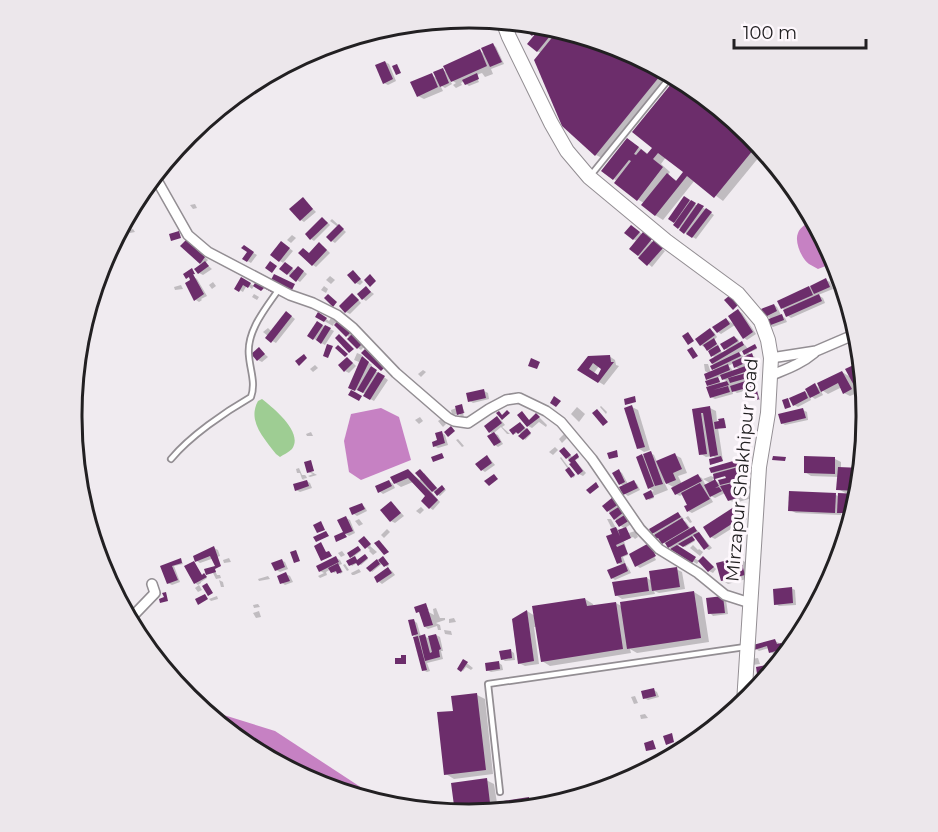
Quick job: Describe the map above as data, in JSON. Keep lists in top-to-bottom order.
{
  "streets": {
    "main road": ["Mirzapur Shakhipur road"]
  },
  "scale_bar": "100 m"
}
